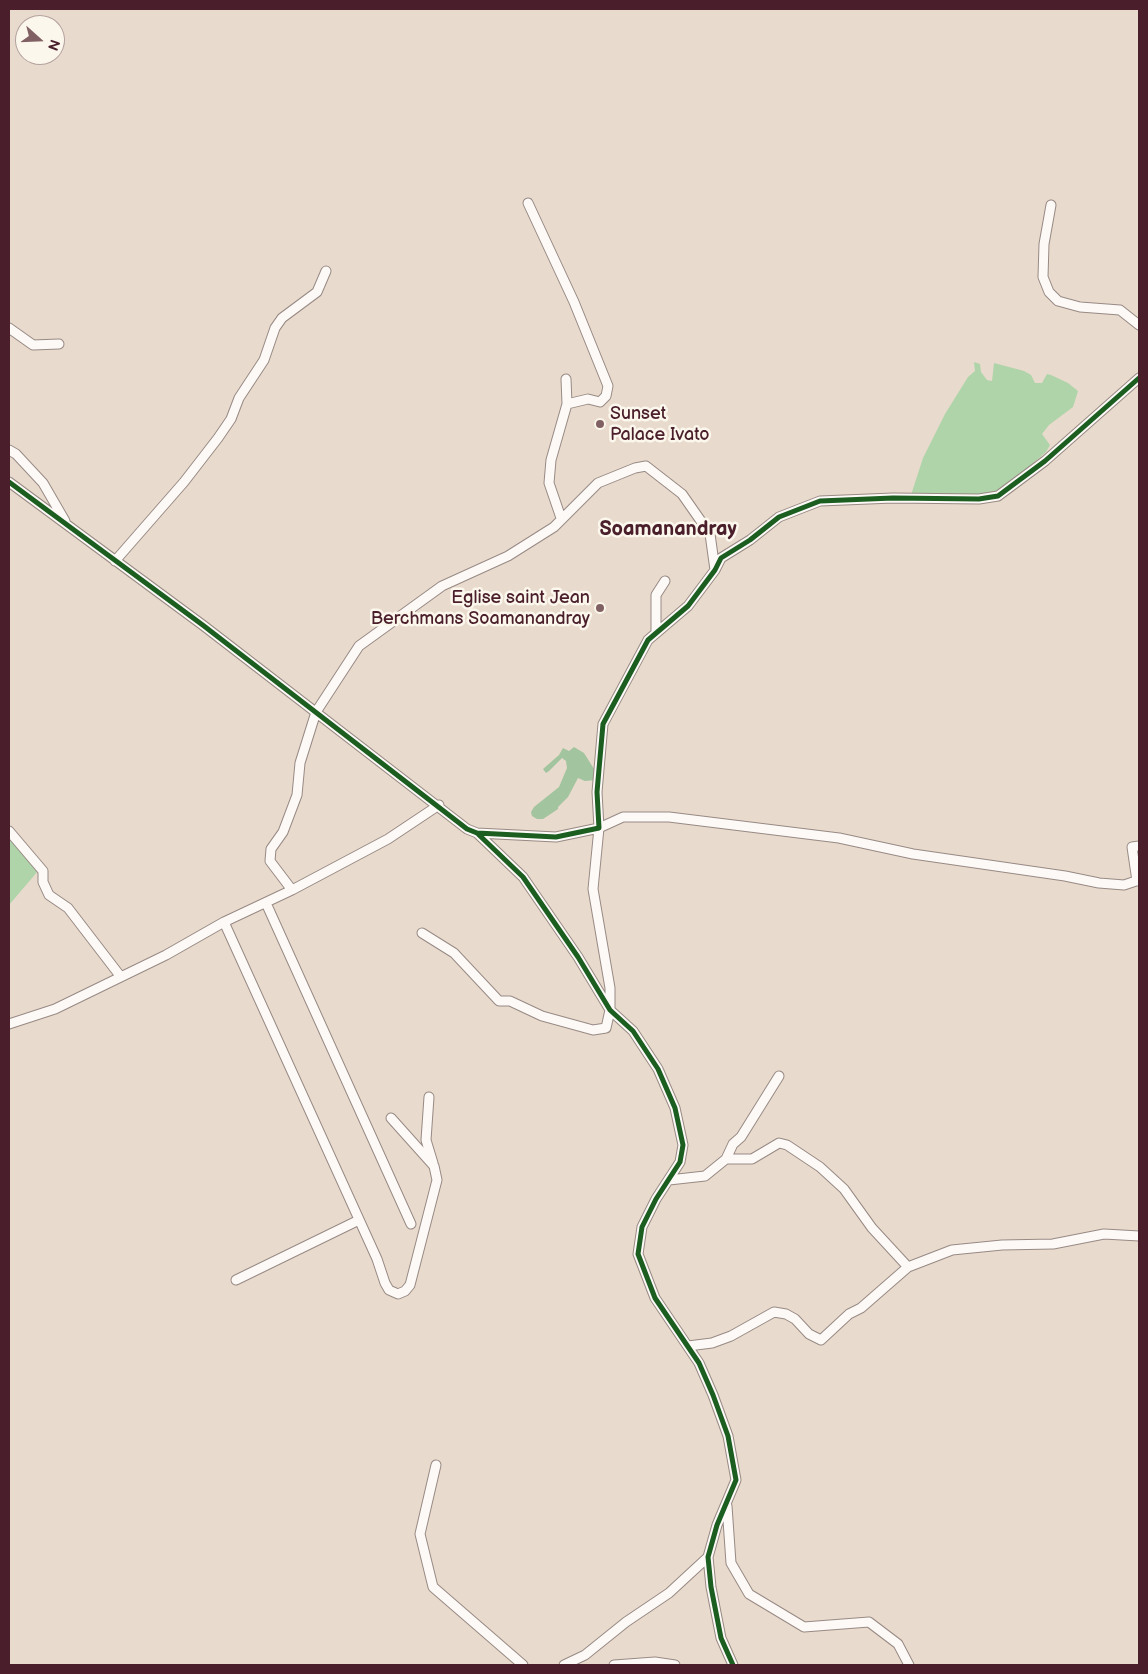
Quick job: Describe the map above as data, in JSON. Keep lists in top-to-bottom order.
{
  "districts": ["Soamanandray"],
  "places": ["Sunset Palace Ivato", "Eglise saint Jean Berchmans Soamanandray"],
  "north": "right"
}
